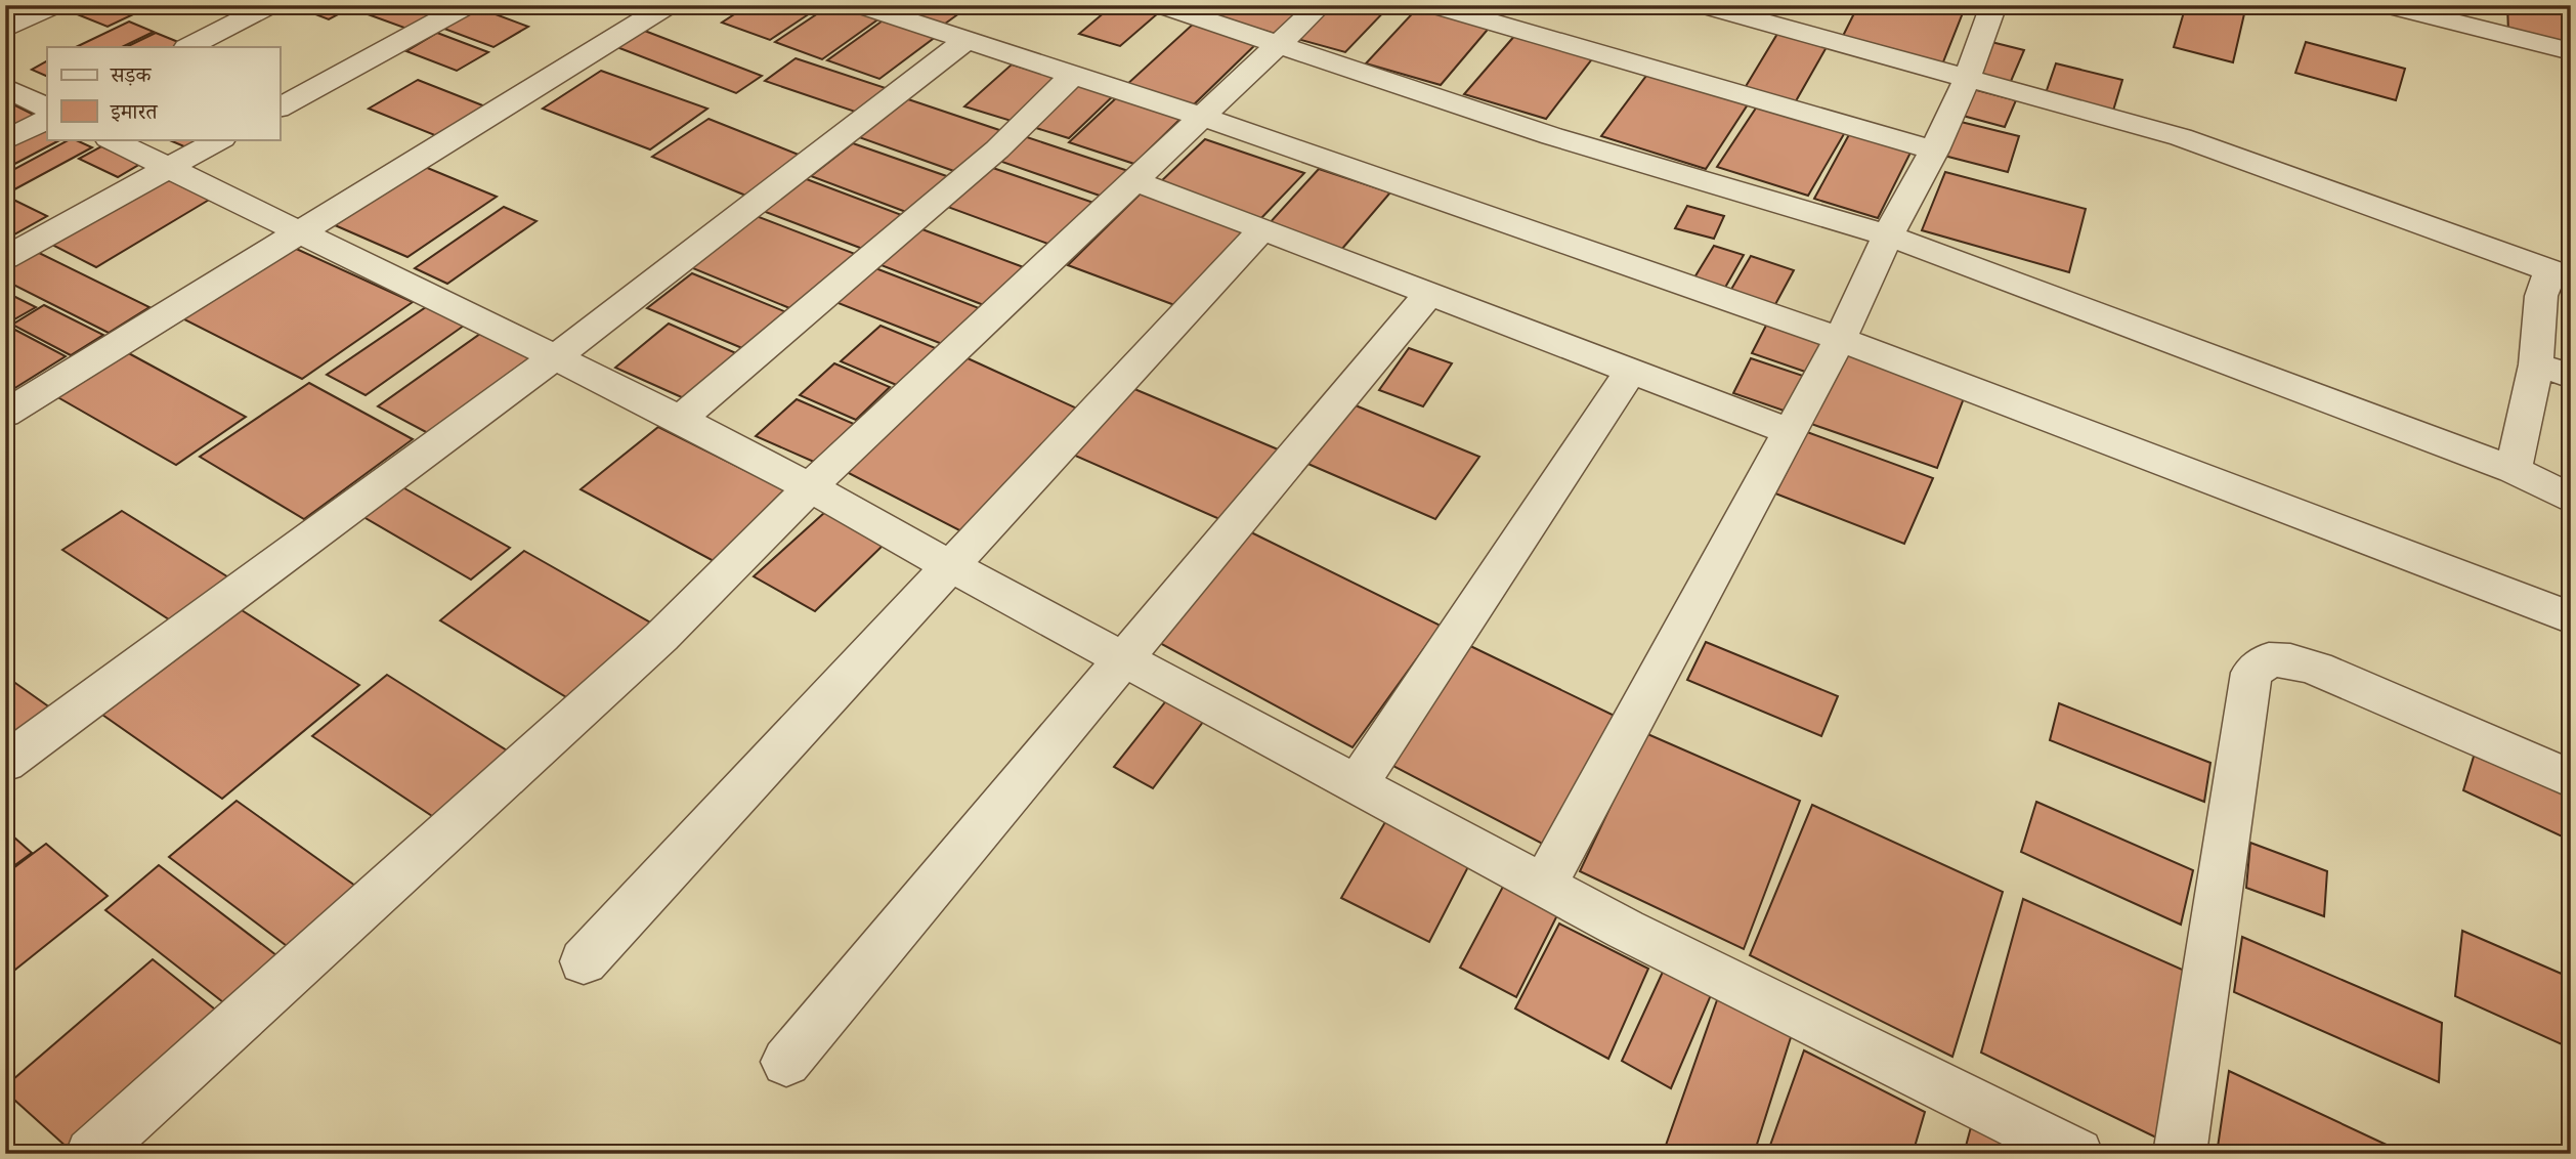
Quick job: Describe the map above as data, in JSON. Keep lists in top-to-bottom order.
{
  "legend": ["सड़क", "इमारत"]
}
